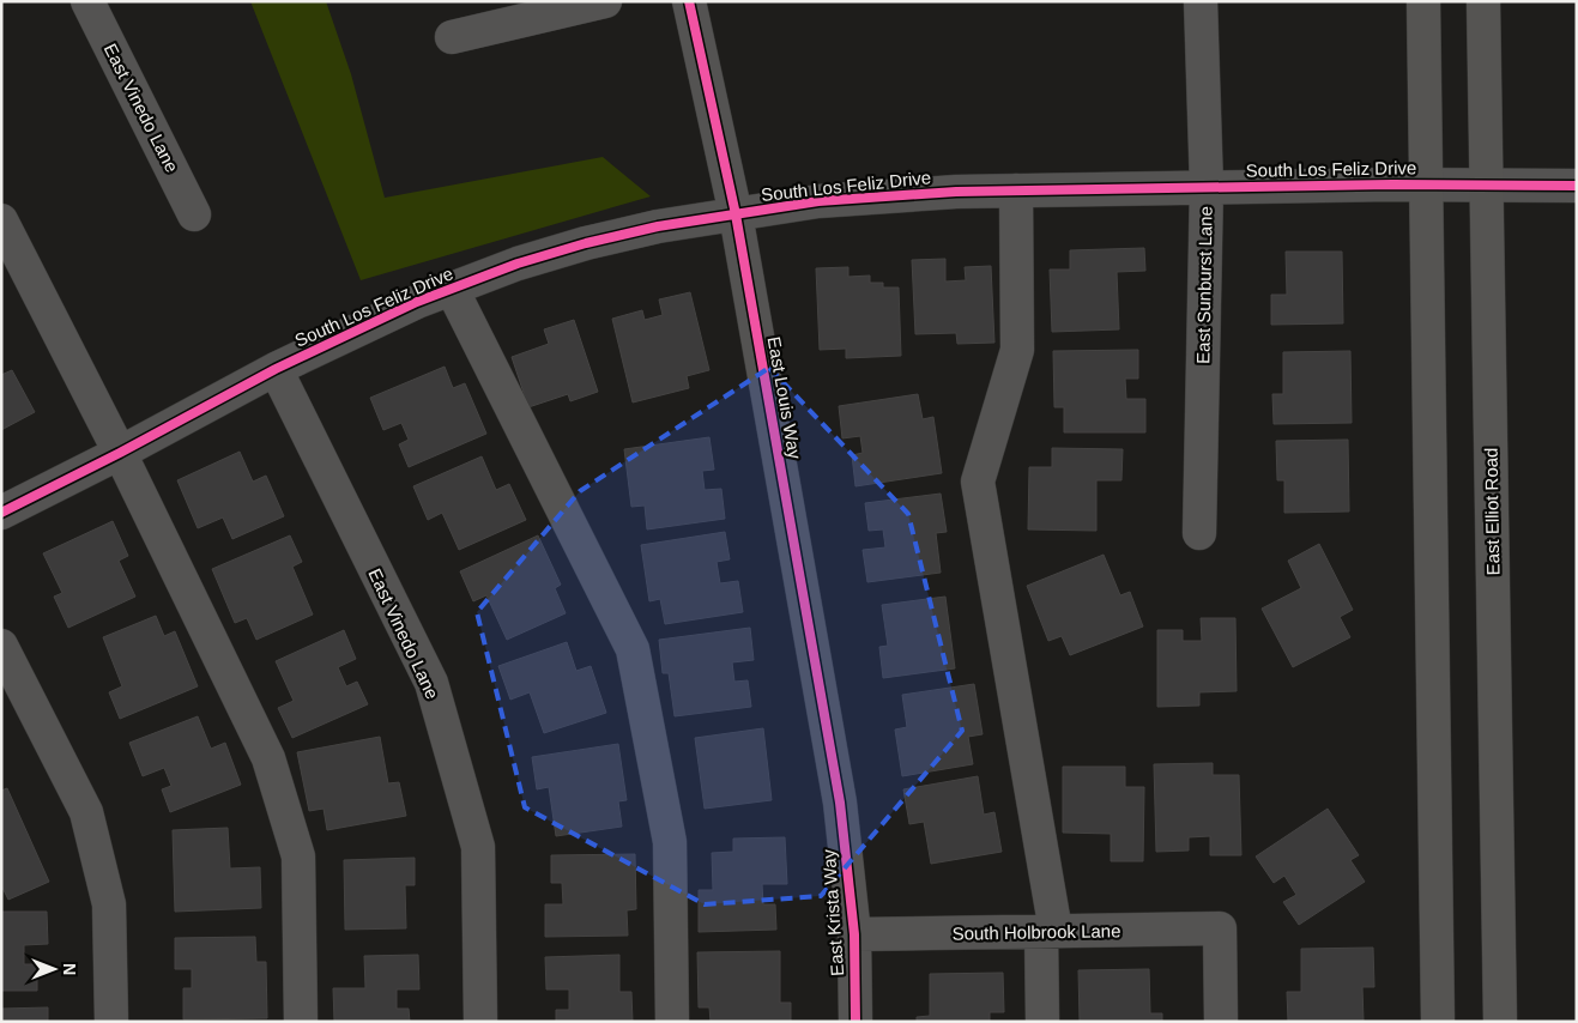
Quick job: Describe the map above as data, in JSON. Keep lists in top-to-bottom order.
{
  "streets": {
    "main road": ["East Elliot Road"],
    "street": [
      "East Vinedo Lane",
      "South Los Feliz Drive",
      "East Sunburst Lane",
      "East Louis Way",
      "East Krista Way",
      "South Holbrook Lane"
    ]
  },
  "crossings": [
    ["East Vinedo Lane", "South Los Feliz Drive"],
    ["South Los Feliz Drive", "East Sunburst Lane"],
    ["South Los Feliz Drive", "East Louis Way"],
    ["South Los Feliz Drive", "East Elliot Road"],
    ["East Louis Way", "East Krista Way"],
    ["East Krista Way", "South Holbrook Lane"]
  ],
  "north": "right"
}
